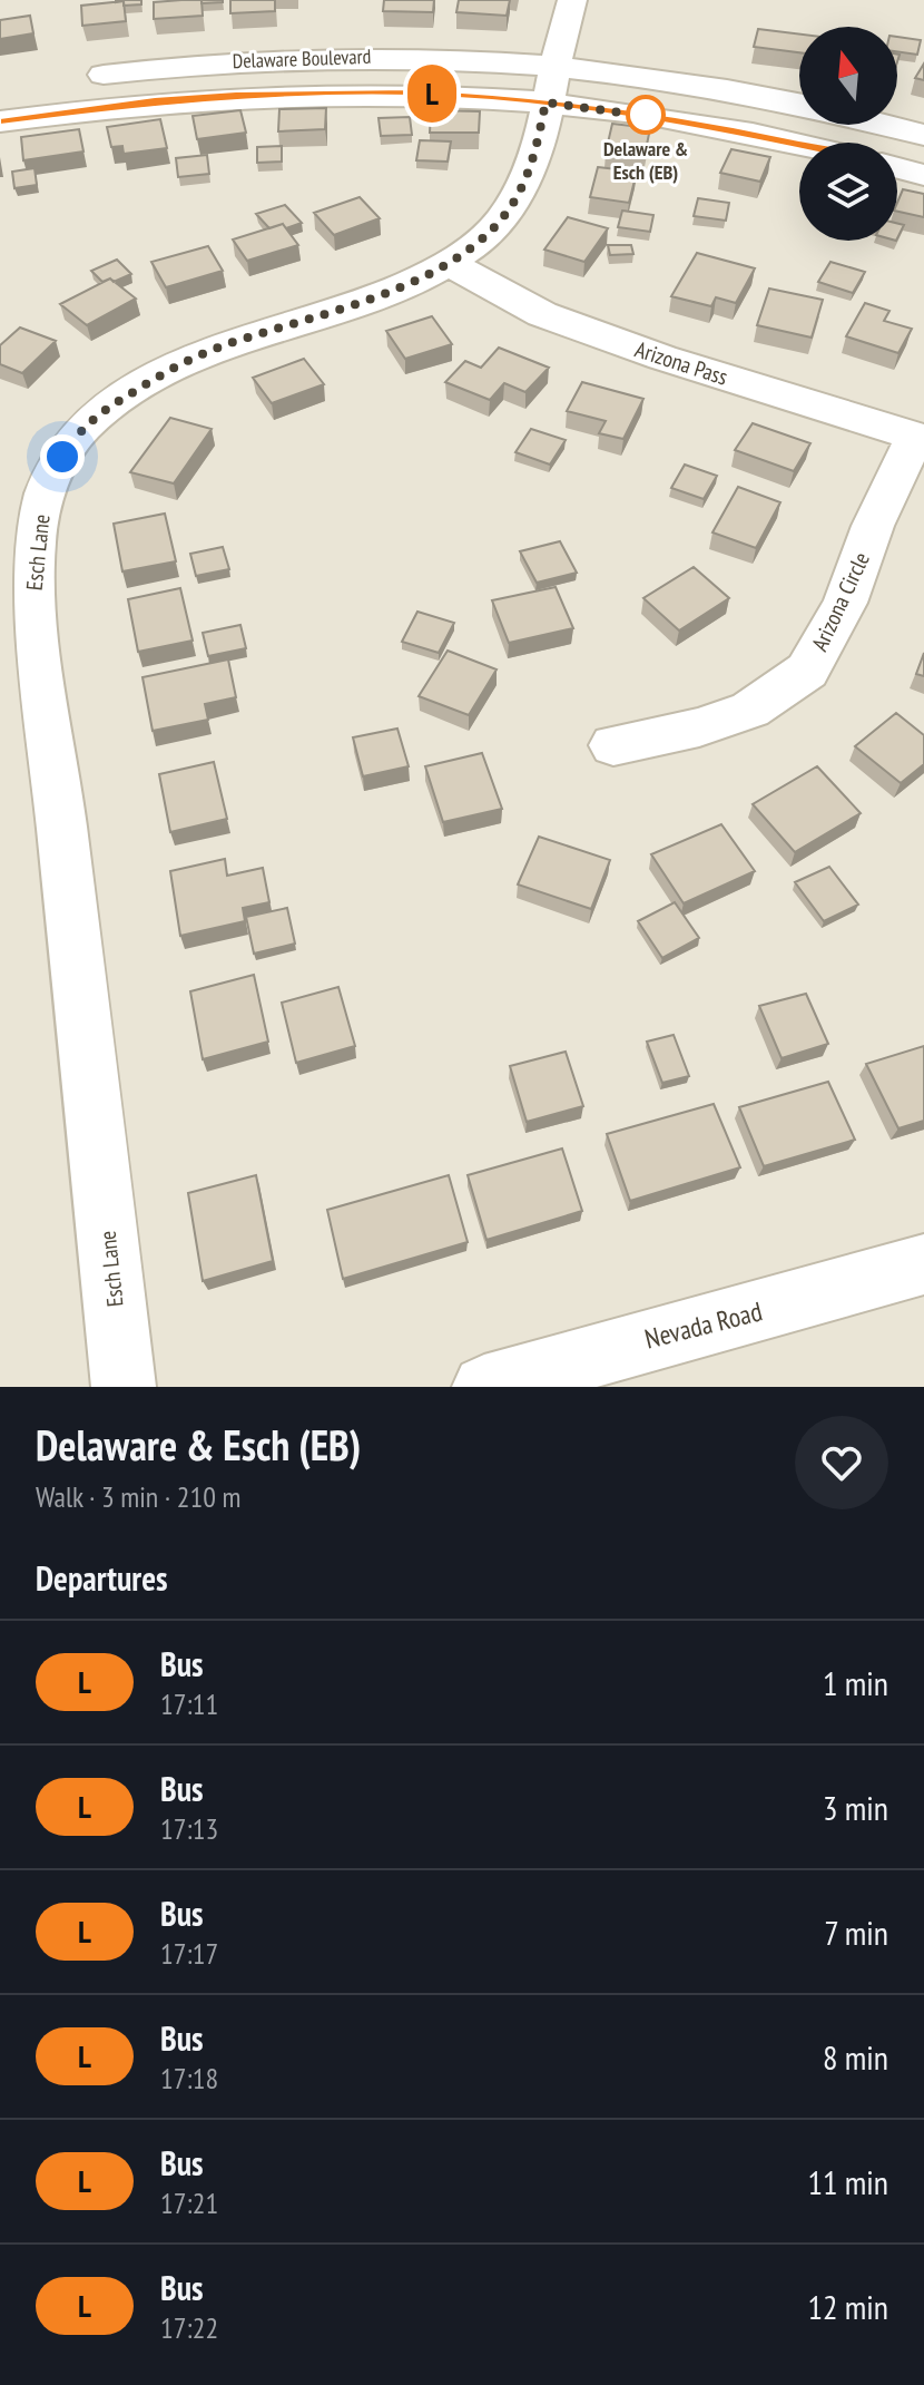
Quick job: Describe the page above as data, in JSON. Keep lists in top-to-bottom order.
{
  "streets": {
    "street": [
      "Delaware Boulevard",
      "Arizona Pass",
      "Esch Lane",
      "Arizona Circle",
      "Nevada Road"
    ]
  },
  "crossings": [
    ["Delaware Boulevard", "Esch Lane"],
    ["Arizona Pass", "Esch Lane"],
    ["Arizona Pass", "Arizona Circle"]
  ],
  "places": ["Delaware & Esch (EB)"],
  "lines": ["bus line L"],
  "north": "top",
  "page": {
    "on_map": "L",
    "heading": [
      ["Delaware & Esch (EB)", "Walk · 3 min · 210 m"],
      "Departures"
    ],
    "list": [
      {
        "mark": "L",
        "name": "Bus",
        "note": "17:11",
        "value": "1 min"
      },
      {
        "mark": "L",
        "name": "Bus",
        "note": "17:13",
        "value": "3 min"
      },
      {
        "mark": "L",
        "name": "Bus",
        "note": "17:17",
        "value": "7 min"
      },
      {
        "mark": "L",
        "name": "Bus",
        "note": "17:18",
        "value": "8 min"
      },
      {
        "mark": "L",
        "name": "Bus",
        "note": "17:21",
        "value": "11 min"
      },
      {
        "mark": "L",
        "name": "Bus",
        "note": "17:22",
        "value": "12 min"
      }
    ]
  }
}
